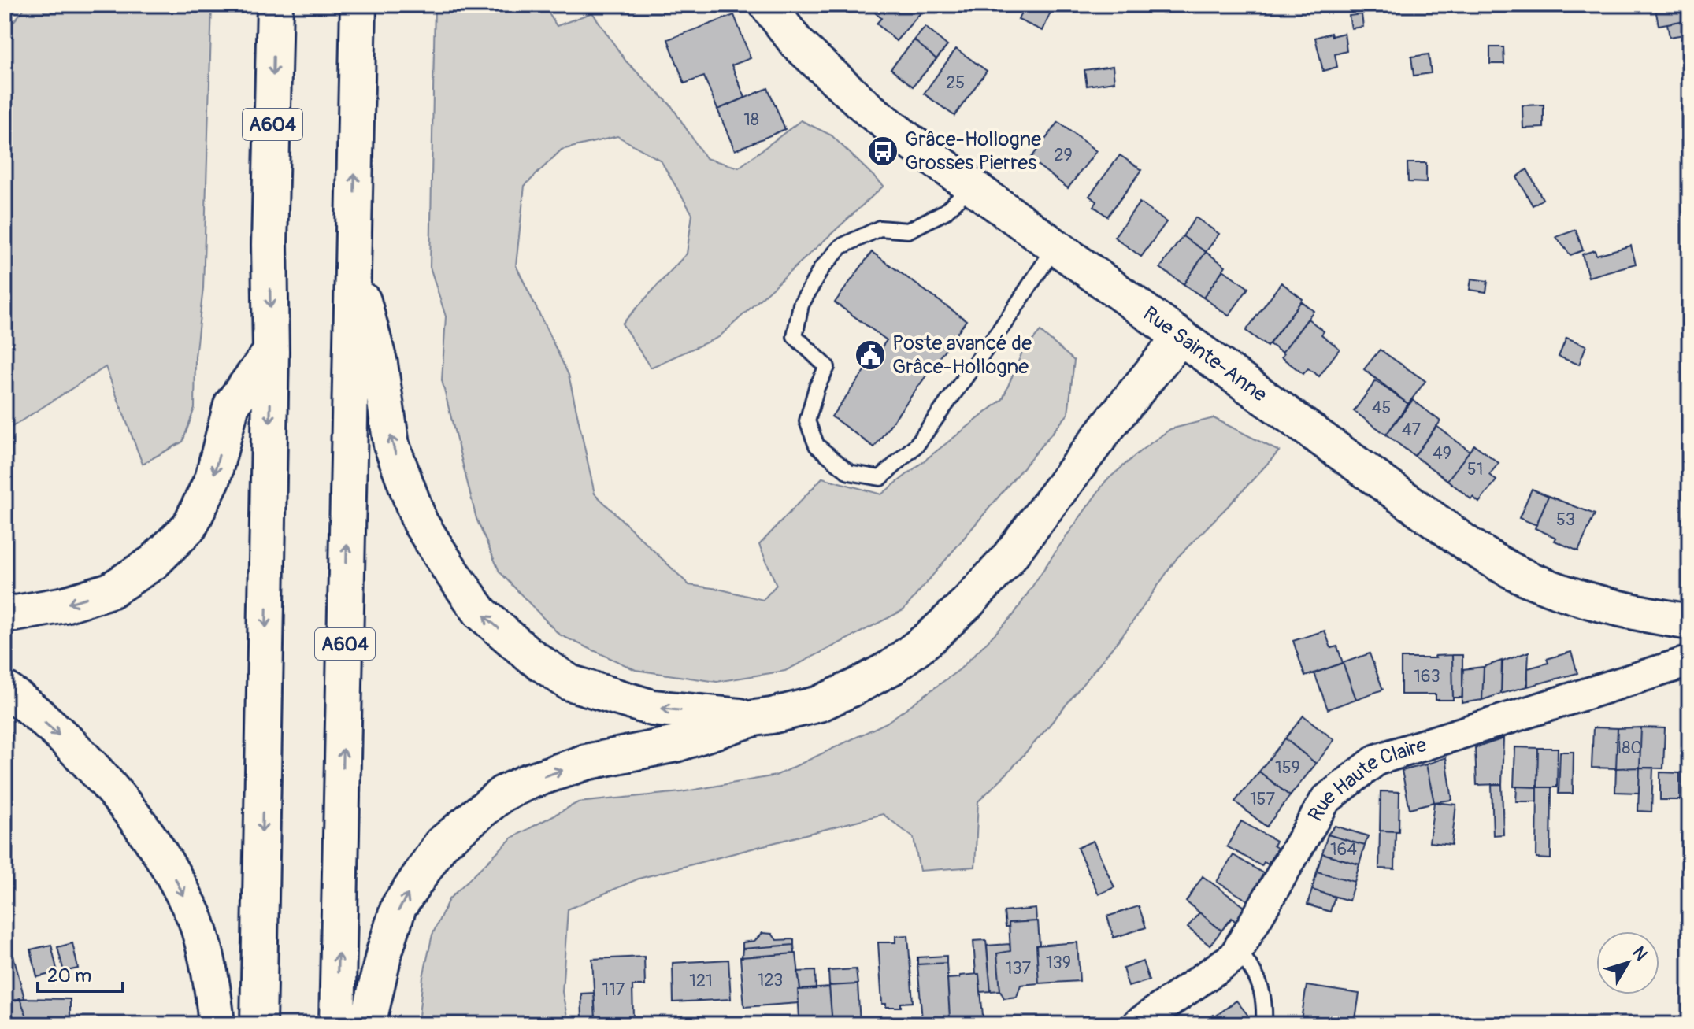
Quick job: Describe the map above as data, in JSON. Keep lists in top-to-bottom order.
{
  "streets": {
    "main road": ["A604", "Rue Sainte-Anne"],
    "street": ["Rue Haute Claire"]
  },
  "places": {
    "bus stop": ["Grâce-Hollogne Grosses Pierres"],
    "public building": ["Poste avancé de Grâce-Hollogne"]
  },
  "house_numbers": [
    "25",
    "18",
    "29",
    "45",
    "47",
    "49",
    "51",
    "53",
    "163",
    "180",
    "159",
    "157",
    "164",
    "139",
    "137",
    "123",
    "121",
    "117"
  ],
  "scale_bar": "20 m",
  "north": "top right"
}
